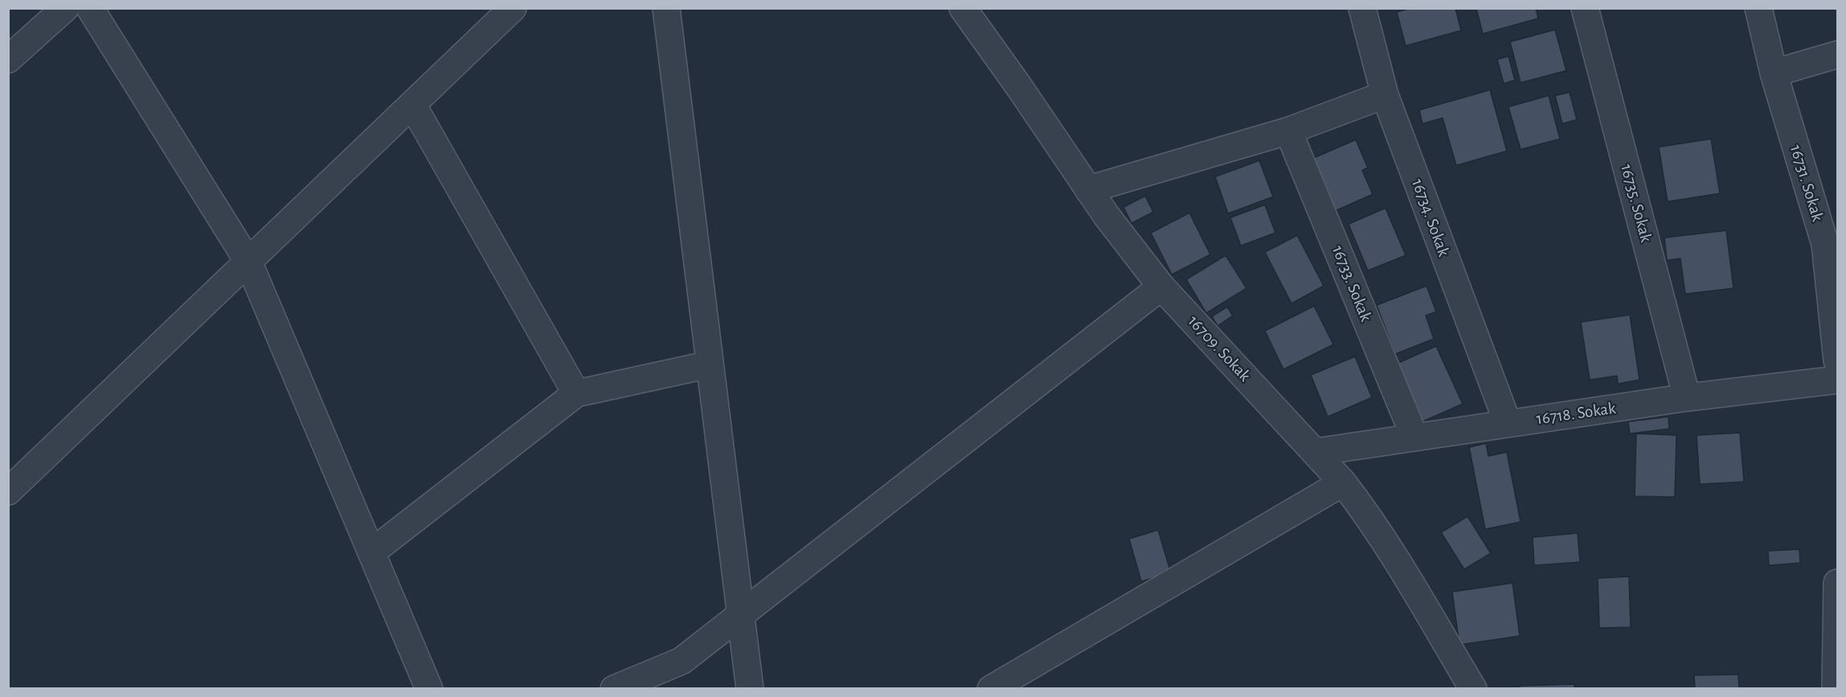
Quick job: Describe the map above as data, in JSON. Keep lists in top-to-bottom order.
{
  "streets": {
    "street": [
      "16731. Sokak",
      "16735. Sokak",
      "16734. Sokak",
      "16733. Sokak",
      "16709. Sokak",
      "16718. Sokak"
    ]
  },
  "crossings": [
    ["16735. Sokak", "16718. Sokak"],
    ["16734. Sokak", "16718. Sokak"],
    ["16733. Sokak", "16718. Sokak"],
    ["16709. Sokak", "16718. Sokak"]
  ]
}
